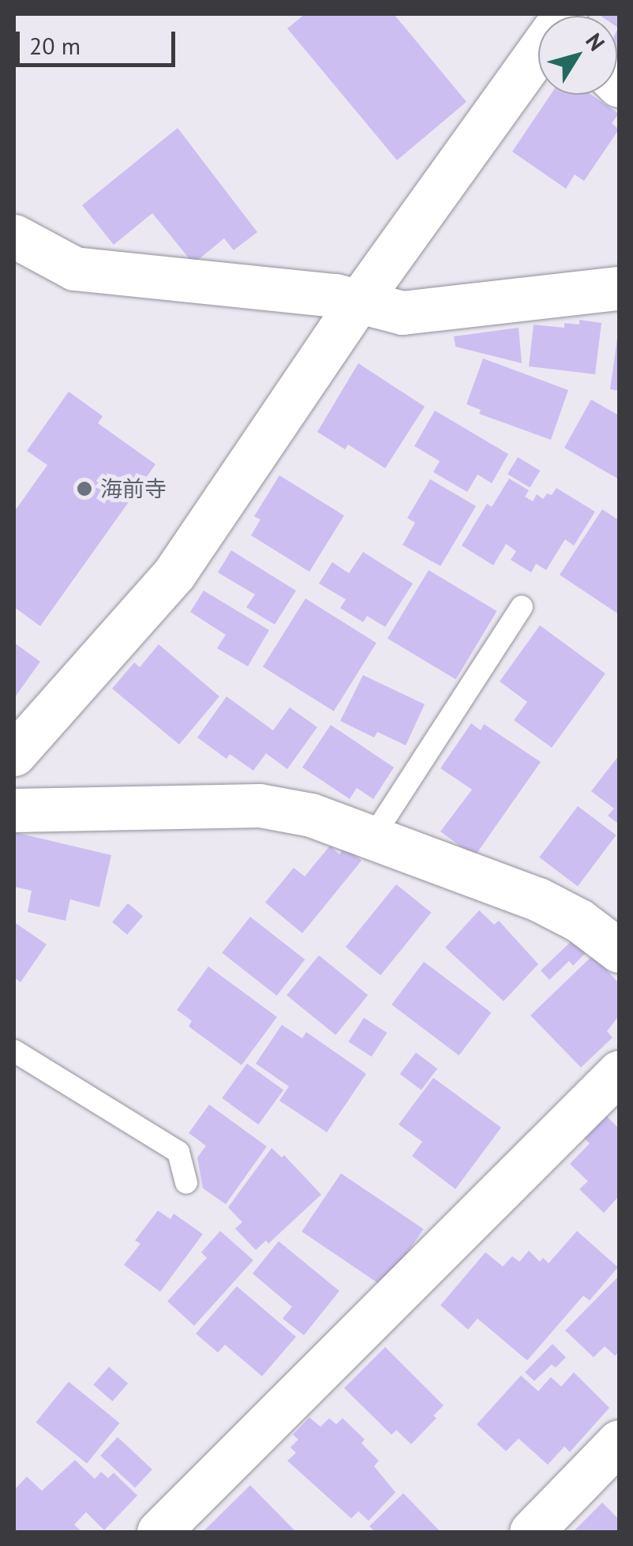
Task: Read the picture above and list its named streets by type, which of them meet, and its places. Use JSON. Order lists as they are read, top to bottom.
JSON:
{
  "places": ["海前寺"],
  "scale_bar": "20 m",
  "north": "top right"
}
